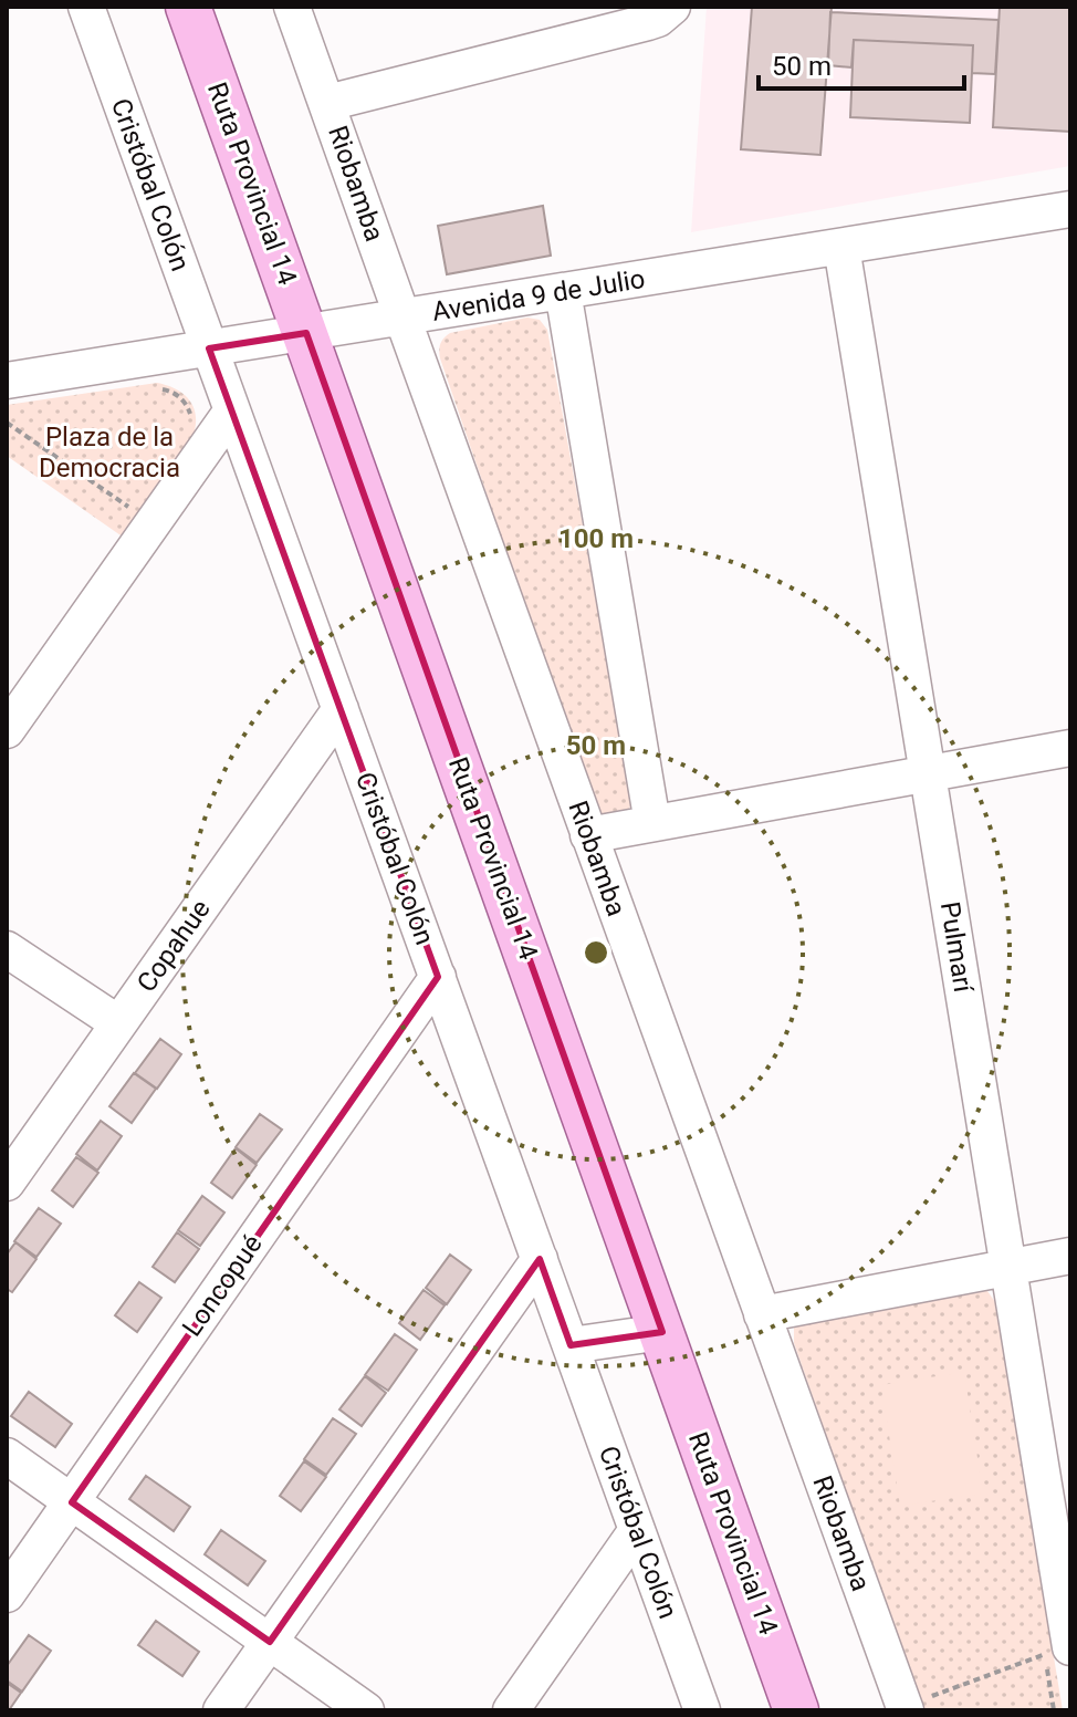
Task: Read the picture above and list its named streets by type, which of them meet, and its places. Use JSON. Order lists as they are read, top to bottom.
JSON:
{
  "streets": {
    "main road": ["Ruta Provincial 14"],
    "street": [
      "Riobamba",
      "Cristóbal Colón",
      "Avenida 9 de Julio",
      "Copahue",
      "Pulmarí",
      "Loncopué"
    ]
  },
  "crossings": [
    ["Ruta Provincial 14", "Avenida 9 de Julio"],
    ["Riobamba", "Avenida 9 de Julio"],
    ["Cristóbal Colón", "Avenida 9 de Julio"],
    ["Cristóbal Colón", "Copahue"],
    ["Cristóbal Colón", "Loncopué"],
    ["Avenida 9 de Julio", "Pulmarí"]
  ],
  "parks": ["Plaza de la Democracia"],
  "scale_bar": "50 m",
  "rings": ["100 m", "50 m"]
}
